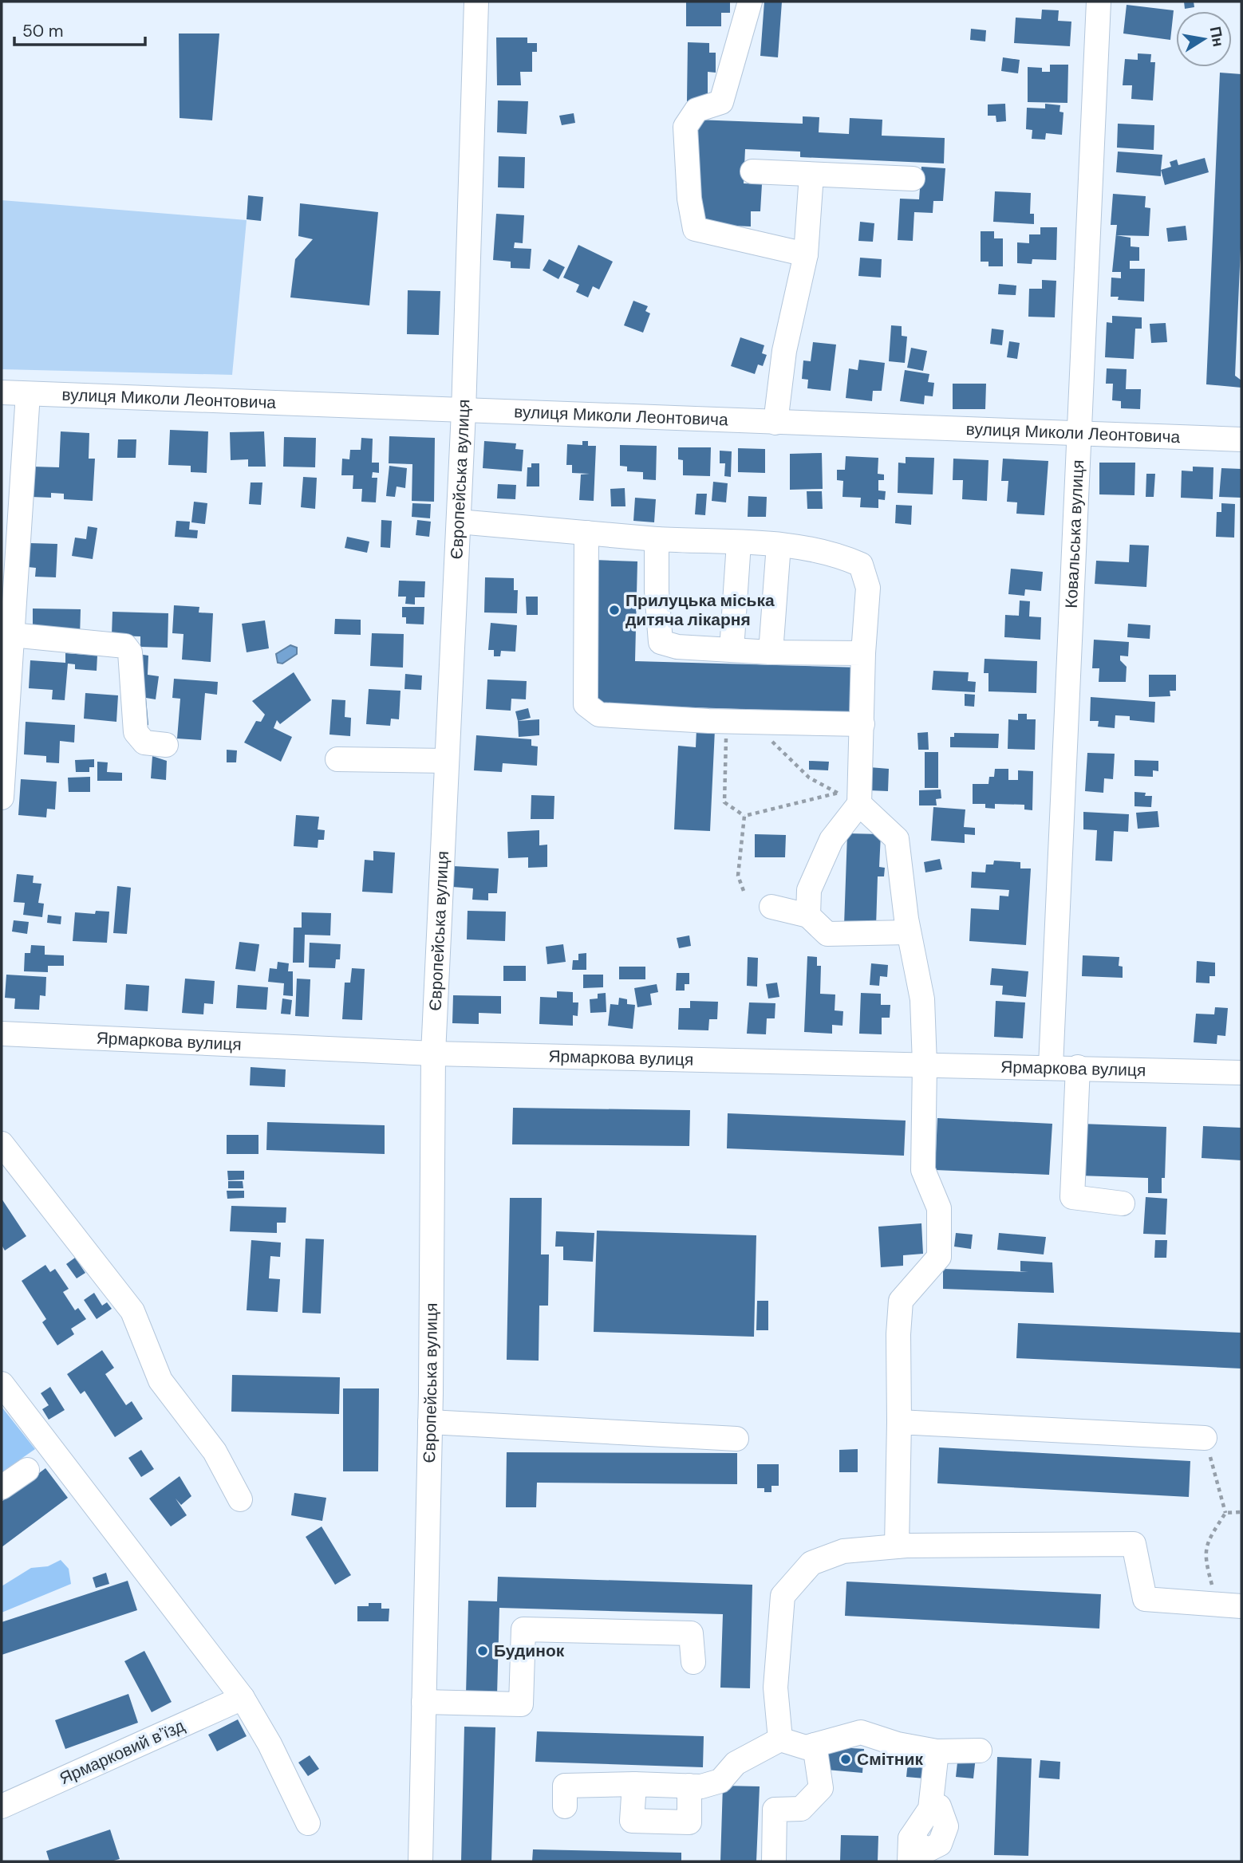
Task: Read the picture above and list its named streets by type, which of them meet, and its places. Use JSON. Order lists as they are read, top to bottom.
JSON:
{
  "streets": {
    "street": [
      "вулиця Миколи Леонтовича",
      "Європейська вулиця",
      "Ковальська вулиця",
      "Ярмаркова вулиця",
      "Ярмарковий вʼїзд"
    ]
  },
  "crossings": [
    ["вулиця Миколи Леонтовича", "Європейська вулиця"],
    ["вулиця Миколи Леонтовича", "Ковальська вулиця"],
    ["Європейська вулиця", "Ярмаркова вулиця"],
    ["Ковальська вулиця", "Ярмаркова вулиця"]
  ],
  "places": ["Прилуцька міська дитяча лікарня", "Будинок", "Смітник"],
  "scale_bar": "50 m",
  "north": "right"
}
